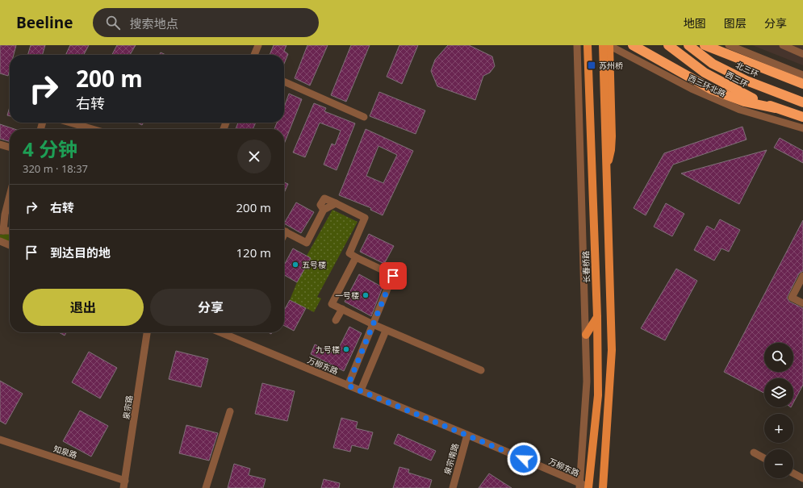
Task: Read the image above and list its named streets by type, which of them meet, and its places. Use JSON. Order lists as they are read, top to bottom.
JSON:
{
  "streets": {
    "highway": ["北三环", "西三环"],
    "main road": ["长春桥路"],
    "street": [
      "西三环北路",
      "万柳东路",
      "泉宗路",
      "知泉路",
      "泉宗南路"
    ]
  },
  "crossings": [
    ["长春桥路", "万柳东路"],
    ["万柳东路", "泉宗南路"],
    ["泉宗路", "知泉路"]
  ],
  "places": {
    "transit": ["苏州桥"],
    "other": ["五号楼", "一号楼", "九号楼"]
  },
  "page": {
    "header": "Beeline",
    "search": "搜索地点",
    "nav": ["地图", "图层", "分享"],
    "turn": ["200 m", "右转"],
    "heading": ["4 分钟", "320 m · 18:37"],
    "list": [
      {
        "name": "右转",
        "value": "200 m"
      },
      {
        "name": "到达目的地",
        "value": "120 m"
      }
    ],
    "buttons": ["退出", "分享"],
    "map_buttons": ["+", "−"]
  }
}
